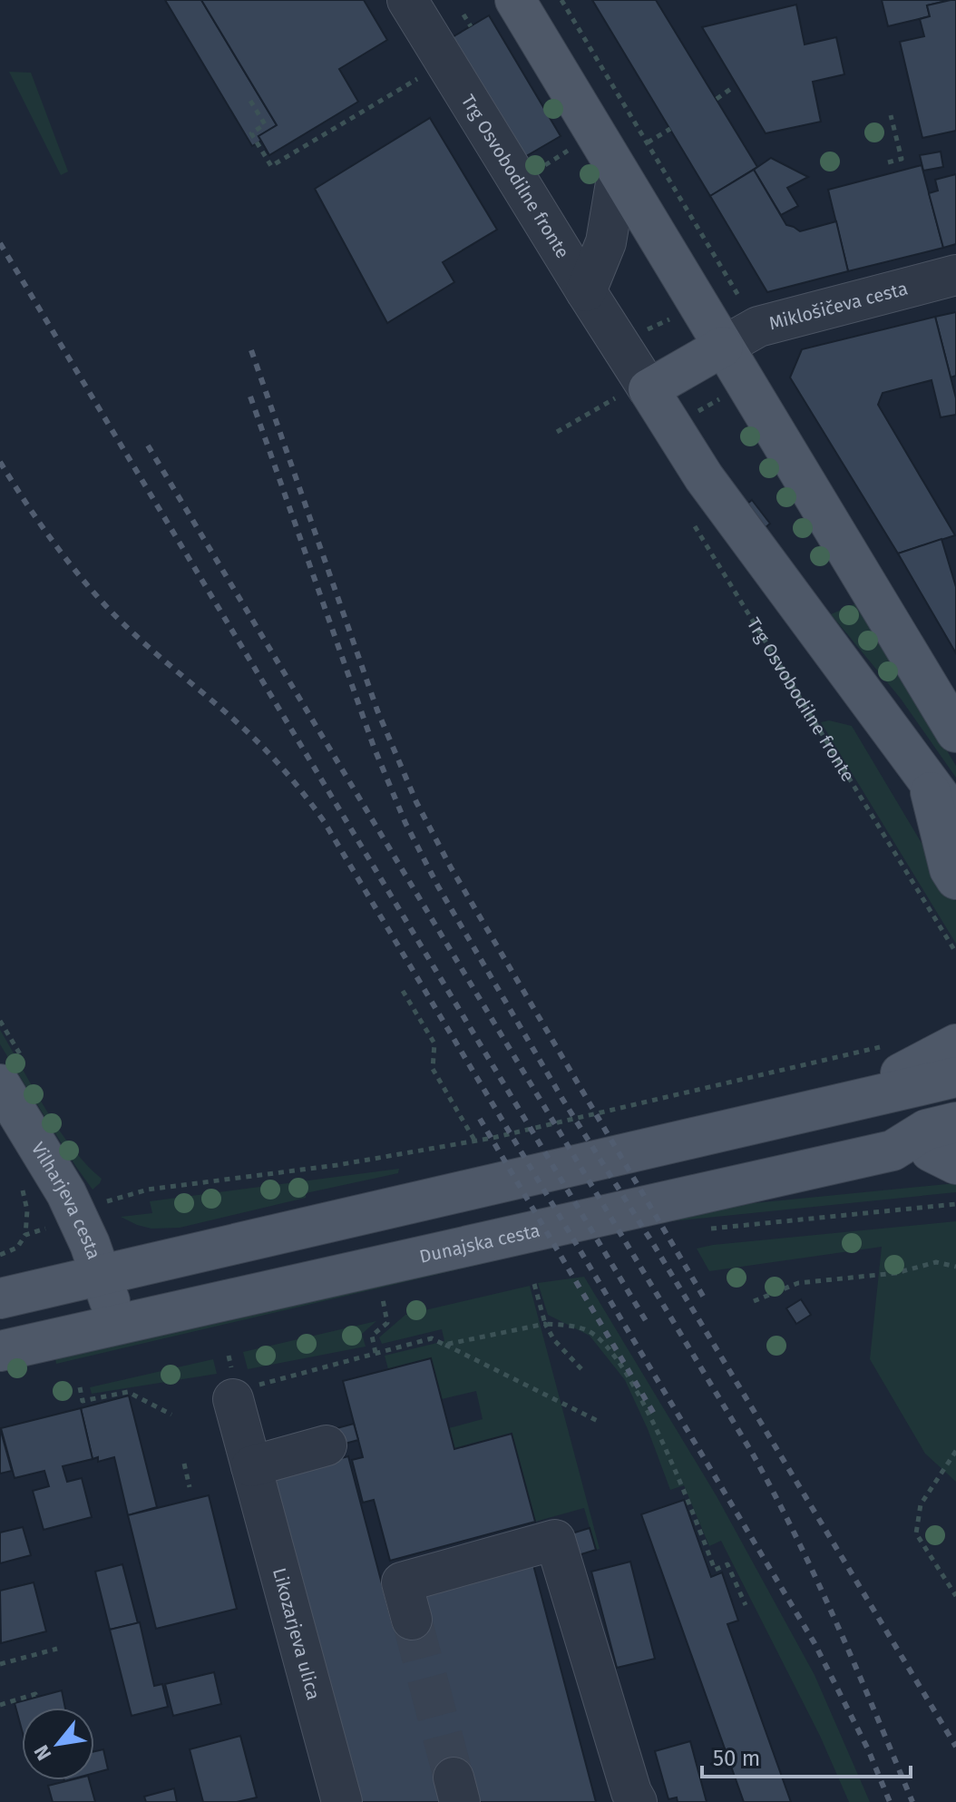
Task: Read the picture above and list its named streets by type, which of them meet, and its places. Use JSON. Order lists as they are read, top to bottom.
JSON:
{
  "streets": {
    "main road": ["Trg Osvobodilne fronte", "Vilharjeva cesta", "Dunajska cesta"],
    "street": ["Miklošičeva cesta", "Likozarjeva ulica"]
  },
  "crossings": [
    ["Vilharjeva cesta", "Dunajska cesta"]
  ],
  "scale_bar": "50 m",
  "north": "bottom left"
}
